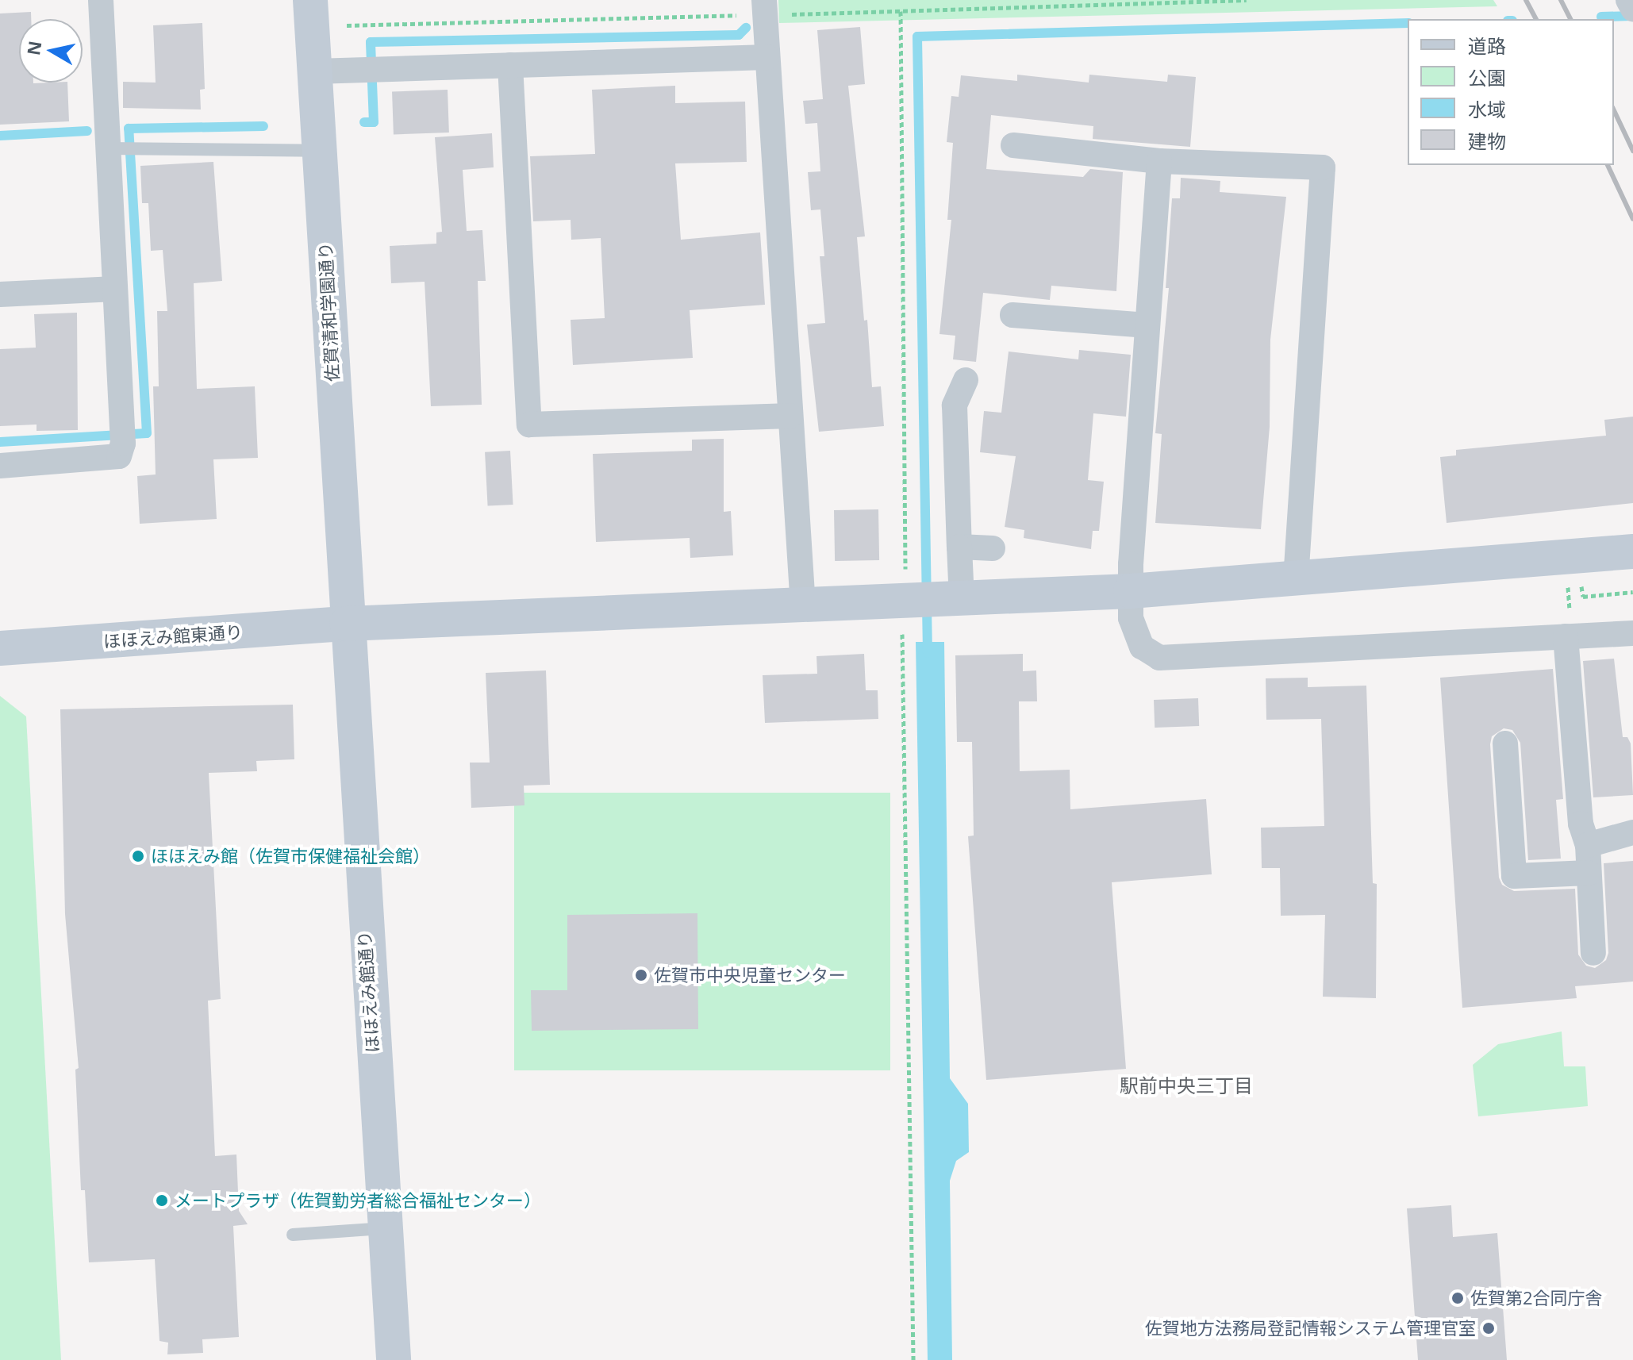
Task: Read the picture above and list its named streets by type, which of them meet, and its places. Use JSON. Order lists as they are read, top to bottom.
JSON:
{
  "streets": {
    "street": ["佐賀清和学園通り", "ほほえみ館東通り", "ほほえみ館通り"]
  },
  "crossings": [
    ["佐賀清和学園通り", "ほほえみ館東通り"],
    ["佐賀清和学園通り", "ほほえみ館通り"],
    ["ほほえみ館東通り", "ほほえみ館通り"]
  ],
  "districts": ["駅前中央三丁目"],
  "places": [
    "ほほえみ館（佐賀市保健福祉会館）",
    "佐賀市中央児童センター",
    "メートプラザ（佐賀勤労者総合福祉センター）",
    "佐賀第2合同庁舎",
    "佐賀地方法務局登記情報システム管理官室"
  ],
  "legend": [
    "道路",
    "公園",
    "水域",
    "建物"
  ],
  "north": "left"
}
